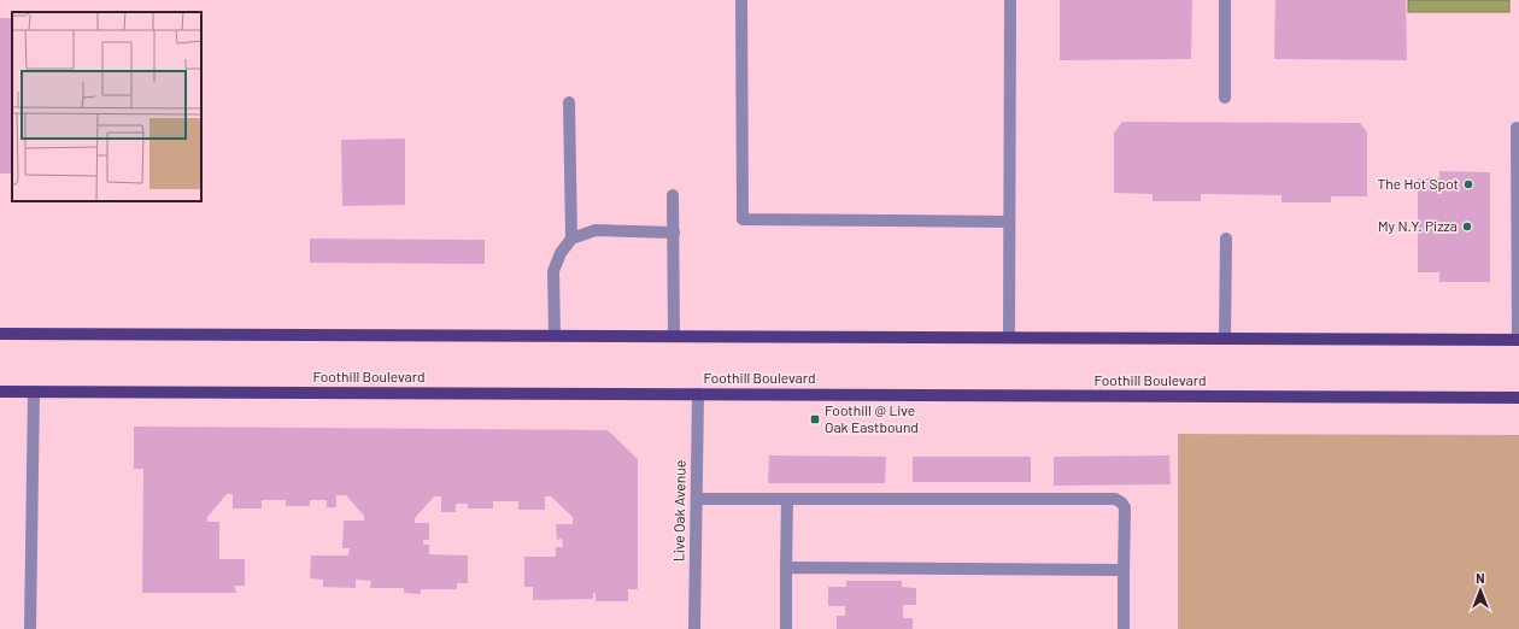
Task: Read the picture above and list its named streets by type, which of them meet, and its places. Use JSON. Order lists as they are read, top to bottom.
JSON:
{
  "streets": {
    "main road": ["Foothill Boulevard"],
    "street": ["Live Oak Avenue"]
  },
  "crossings": [
    ["Foothill Boulevard", "Live Oak Avenue"]
  ],
  "places": {
    "other": ["The Hot Spot", "My N.Y. Pizza"],
    "transit": ["Foothill @ Live Oak Eastbound"]
  },
  "north": "top"
}
